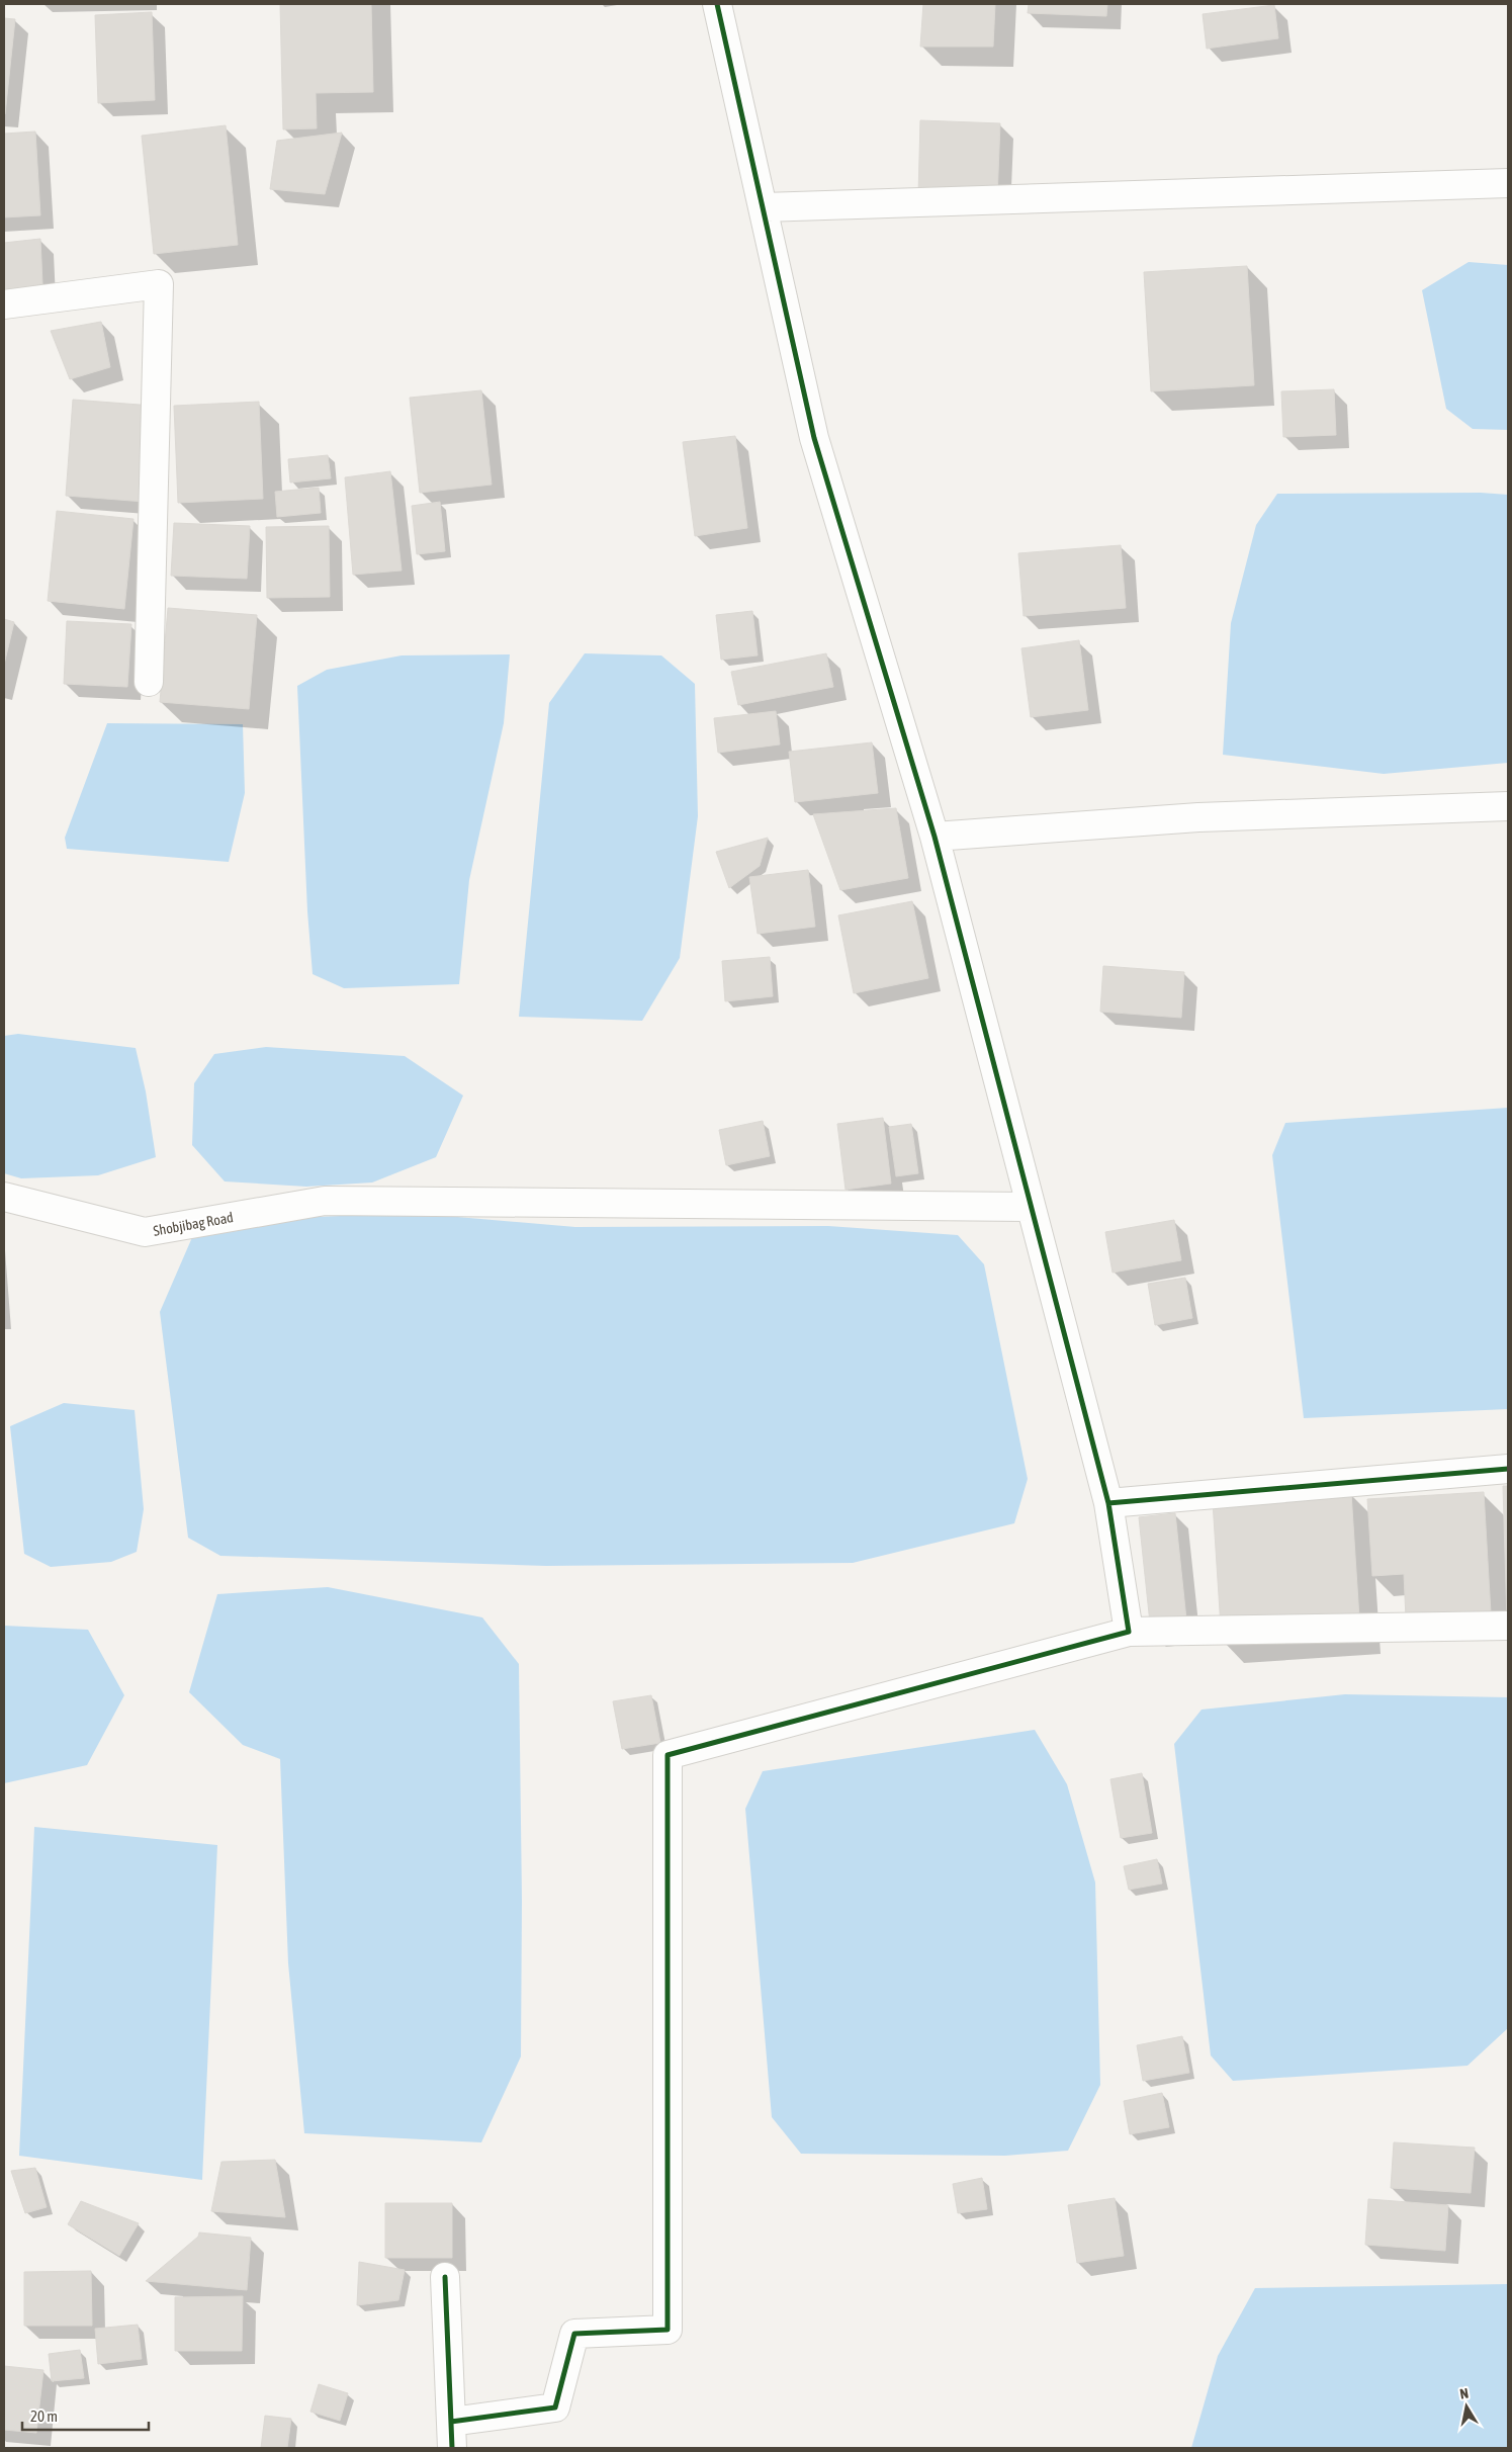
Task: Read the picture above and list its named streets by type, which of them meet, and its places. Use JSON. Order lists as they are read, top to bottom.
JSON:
{
  "streets": {
    "street": ["Shobjibag Road"]
  },
  "scale_bar": "20 m",
  "north": "top"
}
